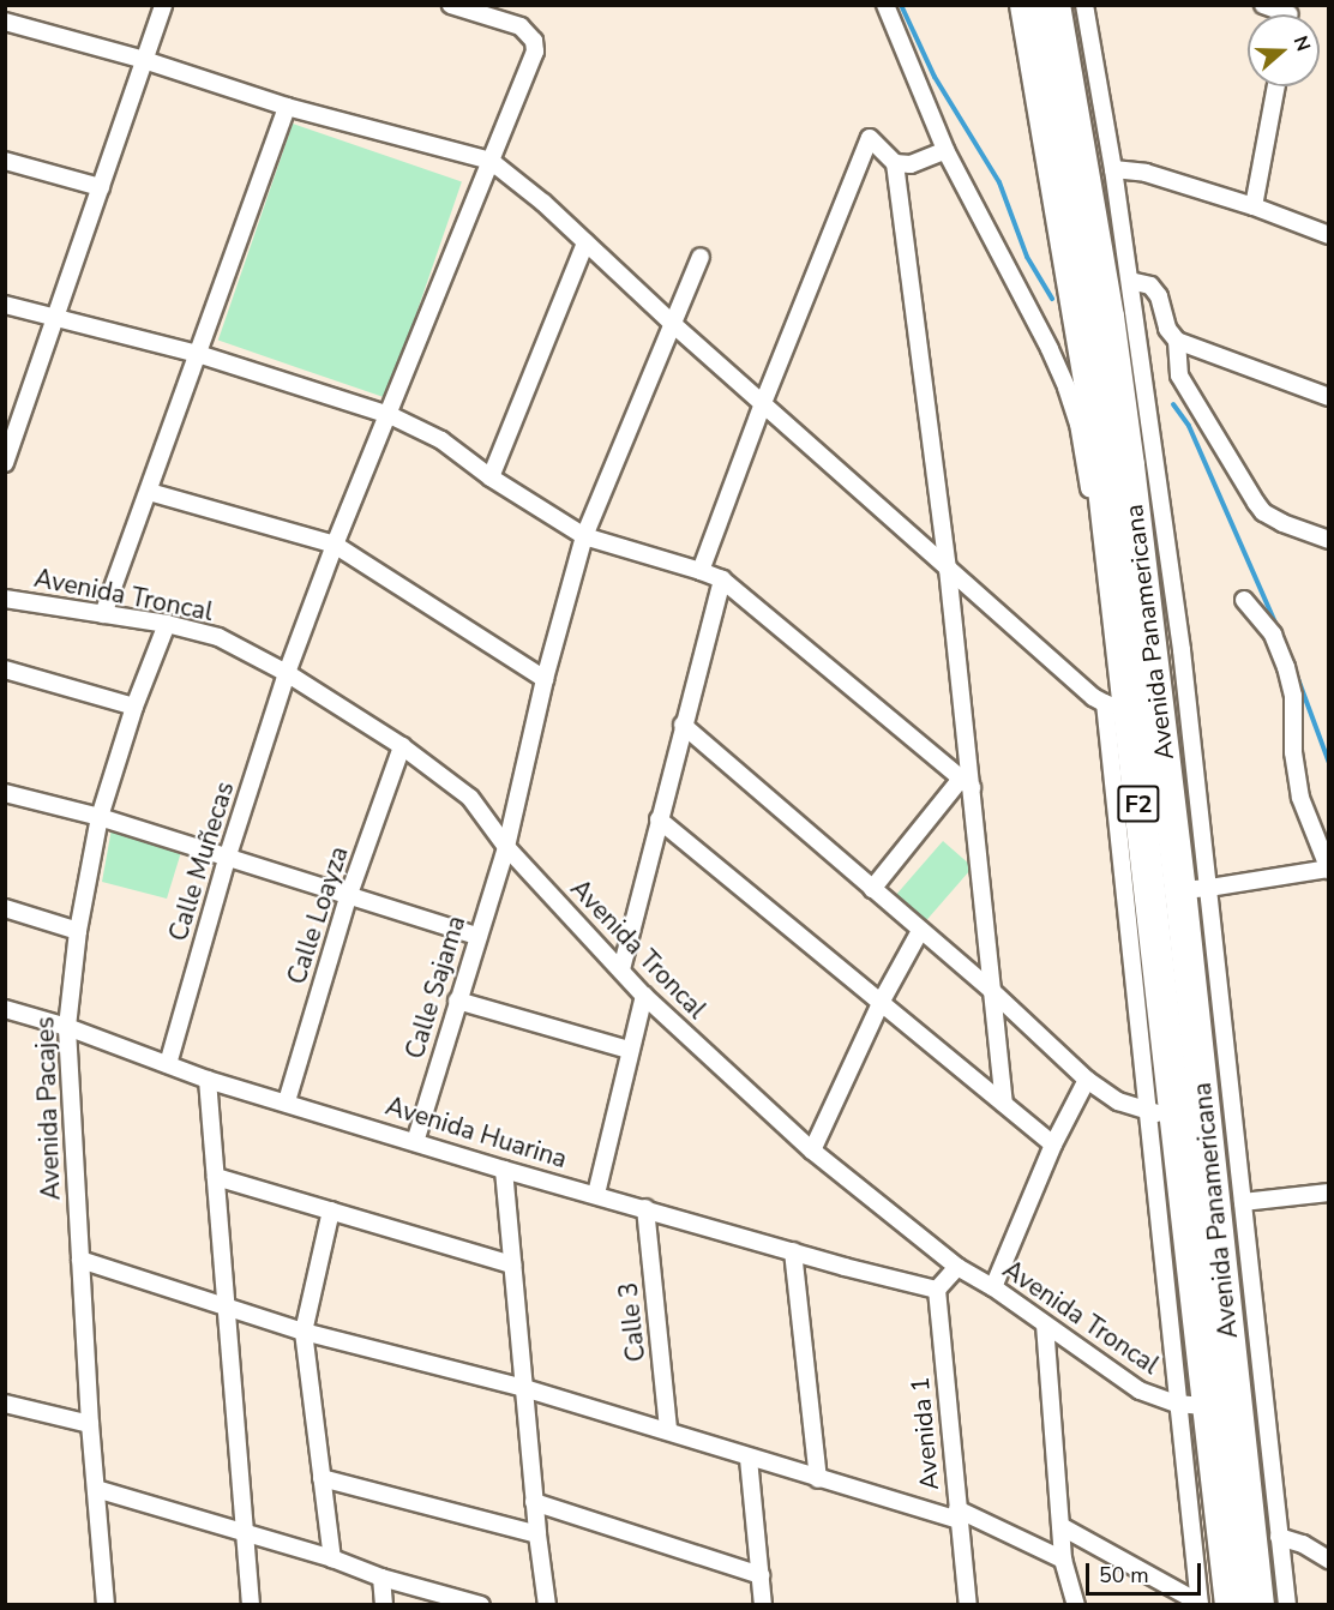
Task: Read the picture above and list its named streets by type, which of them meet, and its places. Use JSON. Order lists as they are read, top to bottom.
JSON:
{
  "streets": {
    "highway": ["Avenida Panamericana", "F2"],
    "street": [
      "Avenida Troncal",
      "Calle Muñecas",
      "Calle Loayza",
      "Calle Sajama",
      "Avenida Pacajes",
      "Avenida Huarina",
      "Calle 3",
      "Avenida 1"
    ]
  },
  "crossings": [
    ["Avenida Troncal", "Avenida Panamericana"],
    ["Avenida Troncal", "Calle Muñecas"],
    ["Avenida Troncal", "Calle Loayza"],
    ["Avenida Troncal", "Calle Sajama"],
    ["Avenida Troncal", "Avenida Pacajes"],
    ["Calle Muñecas", "Avenida Huarina"],
    ["Calle Loayza", "Avenida Huarina"],
    ["Calle Sajama", "Avenida Huarina"],
    ["Avenida Pacajes", "Avenida Huarina"],
    ["Avenida Huarina", "Calle 3"],
    ["Avenida Huarina", "Avenida 1"]
  ],
  "scale_bar": "50 m",
  "north": "right"
}
